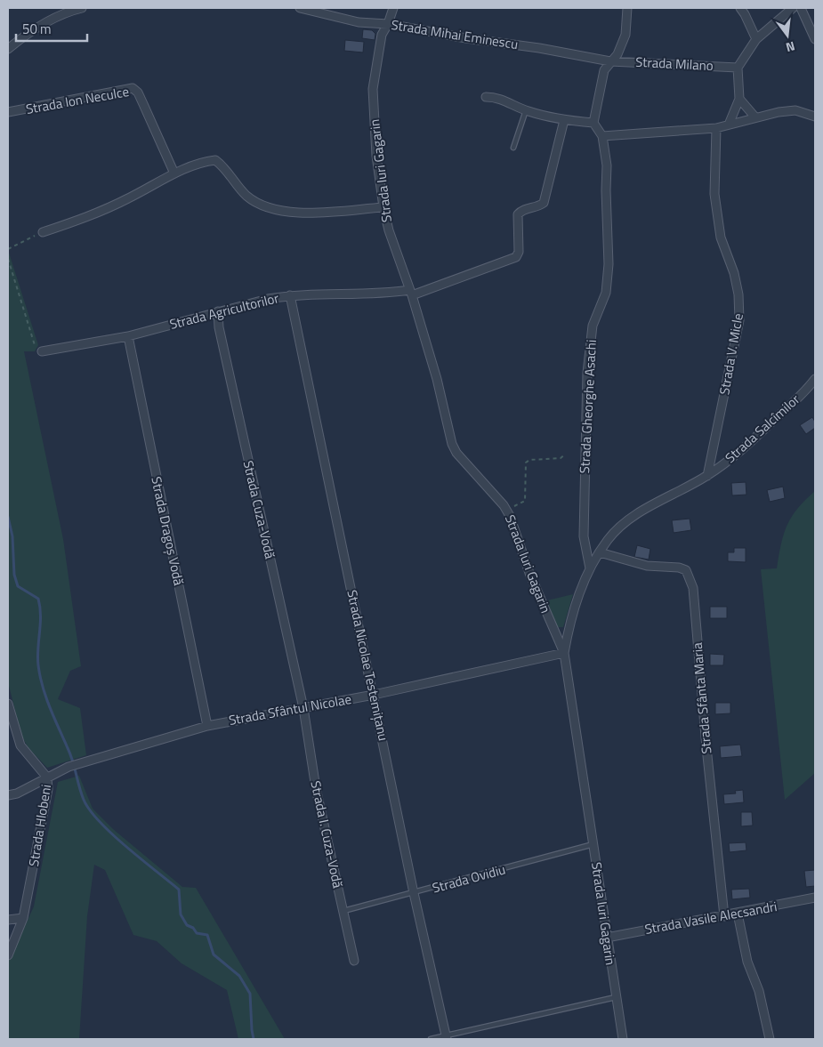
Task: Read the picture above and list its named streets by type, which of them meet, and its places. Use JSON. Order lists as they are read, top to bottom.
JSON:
{
  "streets": {
    "street": [
      "Strada Mihai Eminescu",
      "Strada Milano",
      "Strada Ion Neculce",
      "Strada Iuri Gagarin",
      "Strada Agricultorilor",
      "Strada V. Micle",
      "Strada Gheorghe Asachi",
      "Strada Salcîmilor",
      "Strada Cuza-Vodă",
      "Strada Dragoș Vodă",
      "Strada Nicolae Testemițanu",
      "Strada Sfânta Maria",
      "Strada Sfântul Nicolae",
      "Strada Hlobeni",
      "Strada I. Cuza-Vodă",
      "Strada Vasile Alecsandri"
    ],
    "lane": ["Strada Ovidiu"]
  },
  "crossings": [
    ["Strada Mihai Eminescu", "Strada Milano"],
    ["Strada Mihai Eminescu", "Strada Iuri Gagarin"],
    ["Strada Iuri Gagarin", "Strada Agricultorilor"],
    ["Strada Iuri Gagarin", "Strada Sfântul Nicolae"],
    ["Strada Iuri Gagarin", "Strada Ovidiu"],
    ["Strada Iuri Gagarin", "Strada Vasile Alecsandri"],
    ["Strada Agricultorilor", "Strada Cuza-Vodă"],
    ["Strada Agricultorilor", "Strada Dragoș Vodă"],
    ["Strada Agricultorilor", "Strada Nicolae Testemițanu"],
    ["Strada V. Micle", "Strada Salcîmilor"],
    ["Strada Salcîmilor", "Strada Sfânta Maria"],
    ["Strada Cuza-Vodă", "Strada Sfântul Nicolae"],
    ["Strada Cuza-Vodă", "Strada I. Cuza-Vodă"],
    ["Strada Dragoș Vodă", "Strada Sfântul Nicolae"],
    ["Strada Nicolae Testemițanu", "Strada Sfântul Nicolae"],
    ["Strada Nicolae Testemițanu", "Strada Ovidiu"],
    ["Strada Sfânta Maria", "Strada Vasile Alecsandri"],
    ["Strada Sfântul Nicolae", "Strada Hlobeni"],
    ["Strada Sfântul Nicolae", "Strada I. Cuza-Vodă"],
    ["Strada I. Cuza-Vodă", "Strada Ovidiu"]
  ],
  "scale_bar": "50 m",
  "north": "bottom"
}
